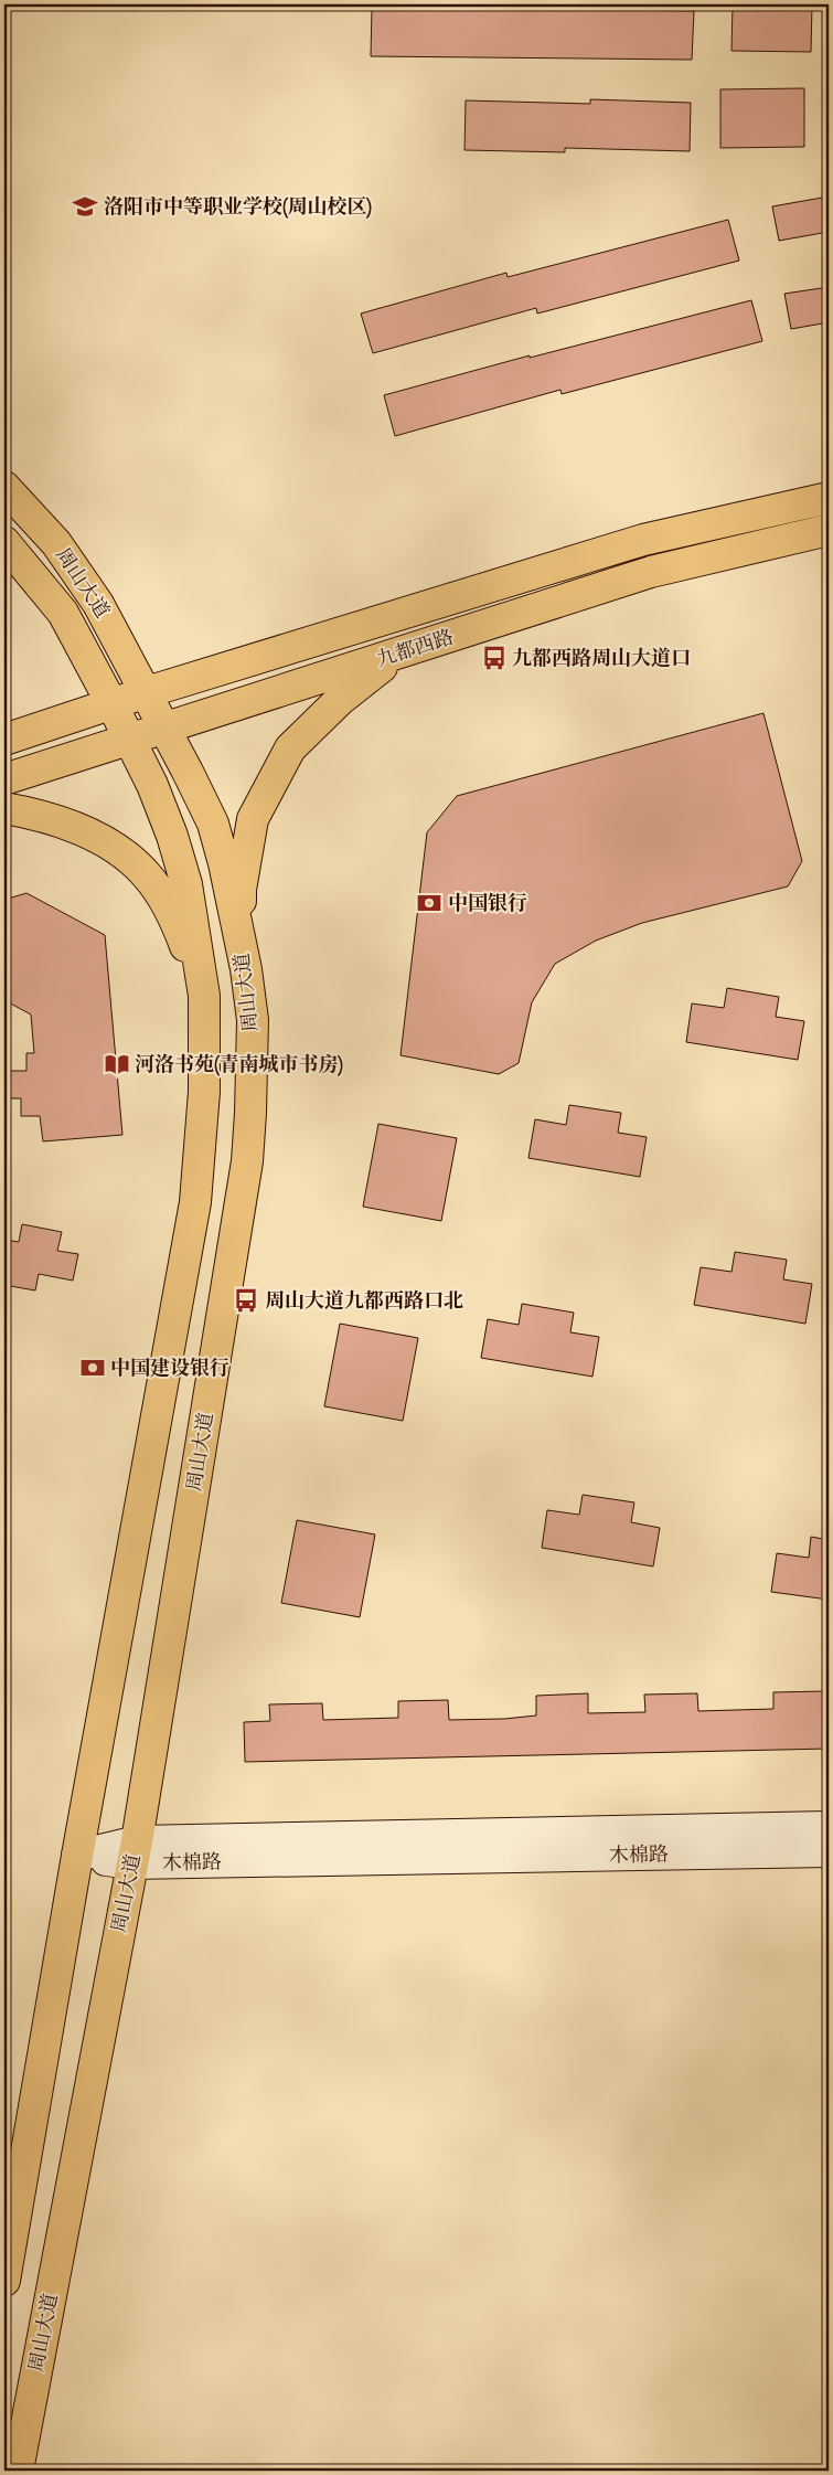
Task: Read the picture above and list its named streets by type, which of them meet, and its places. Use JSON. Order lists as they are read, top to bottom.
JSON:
{
  "streets": {
    "main road": ["周山大道", "九都西路", "木棉路"]
  },
  "crossings": [
    ["周山大道", "九都西路"],
    ["周山大道", "木棉路"]
  ],
  "places": {
    "school or university": ["洛阳市中等职业学校(周山校区)"],
    "bus stop": ["九都西路周山大道口", "周山大道九都西路口北"],
    "bank": ["中国银行", "中国建设银行"],
    "library": ["河洛书苑(青南城市书房)"]
  }
}
